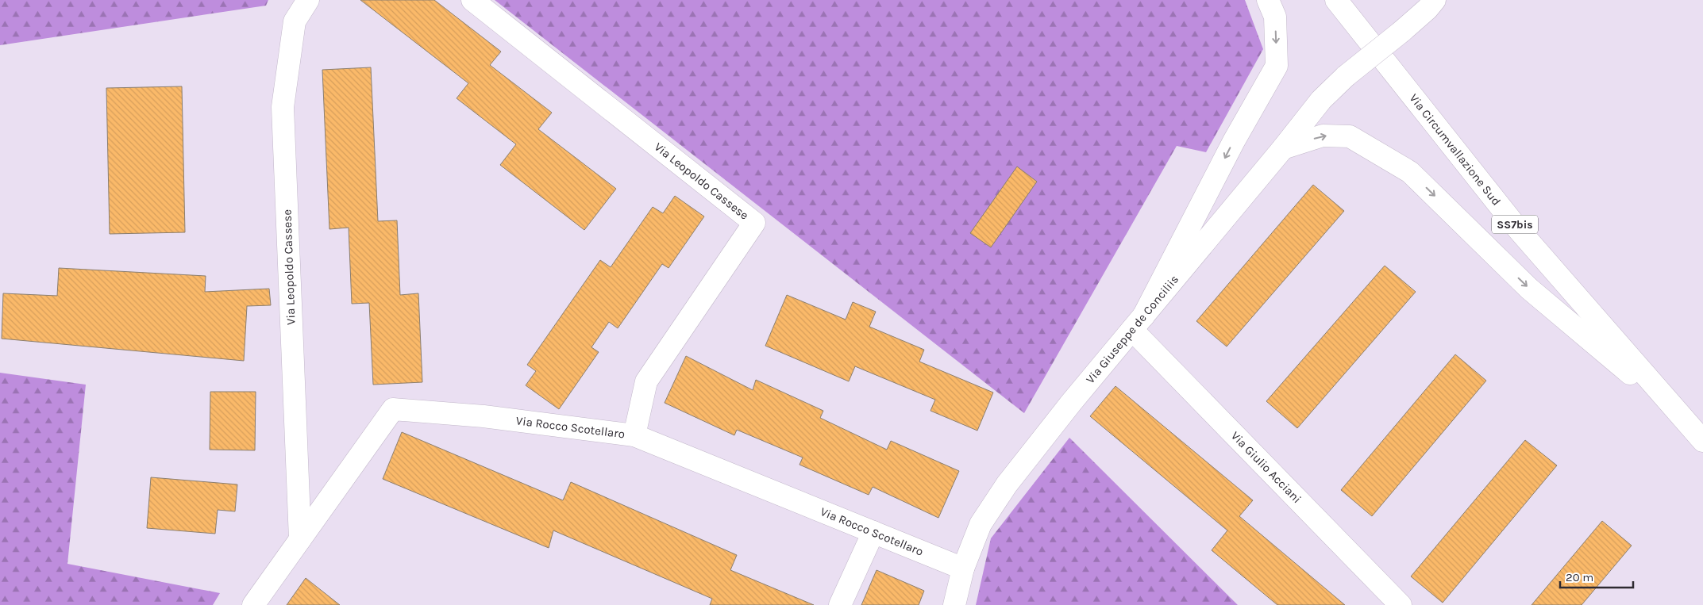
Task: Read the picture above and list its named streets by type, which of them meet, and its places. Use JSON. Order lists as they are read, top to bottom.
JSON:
{
  "streets": {
    "street": [
      "Via Circumvallazione Sud",
      "Via Leopoldo Cassese",
      "SS7bis",
      "Via Giuseppe de Conciliis",
      "Via Rocco Scotellaro",
      "Via Giulio Acciani"
    ]
  },
  "crossings": [
    ["Via Leopoldo Cassese", "Via Rocco Scotellaro"],
    ["Via Giuseppe de Conciliis", "Via Rocco Scotellaro"],
    ["Via Giuseppe de Conciliis", "Via Giulio Acciani"]
  ],
  "scale_bar": "20 m"
}
